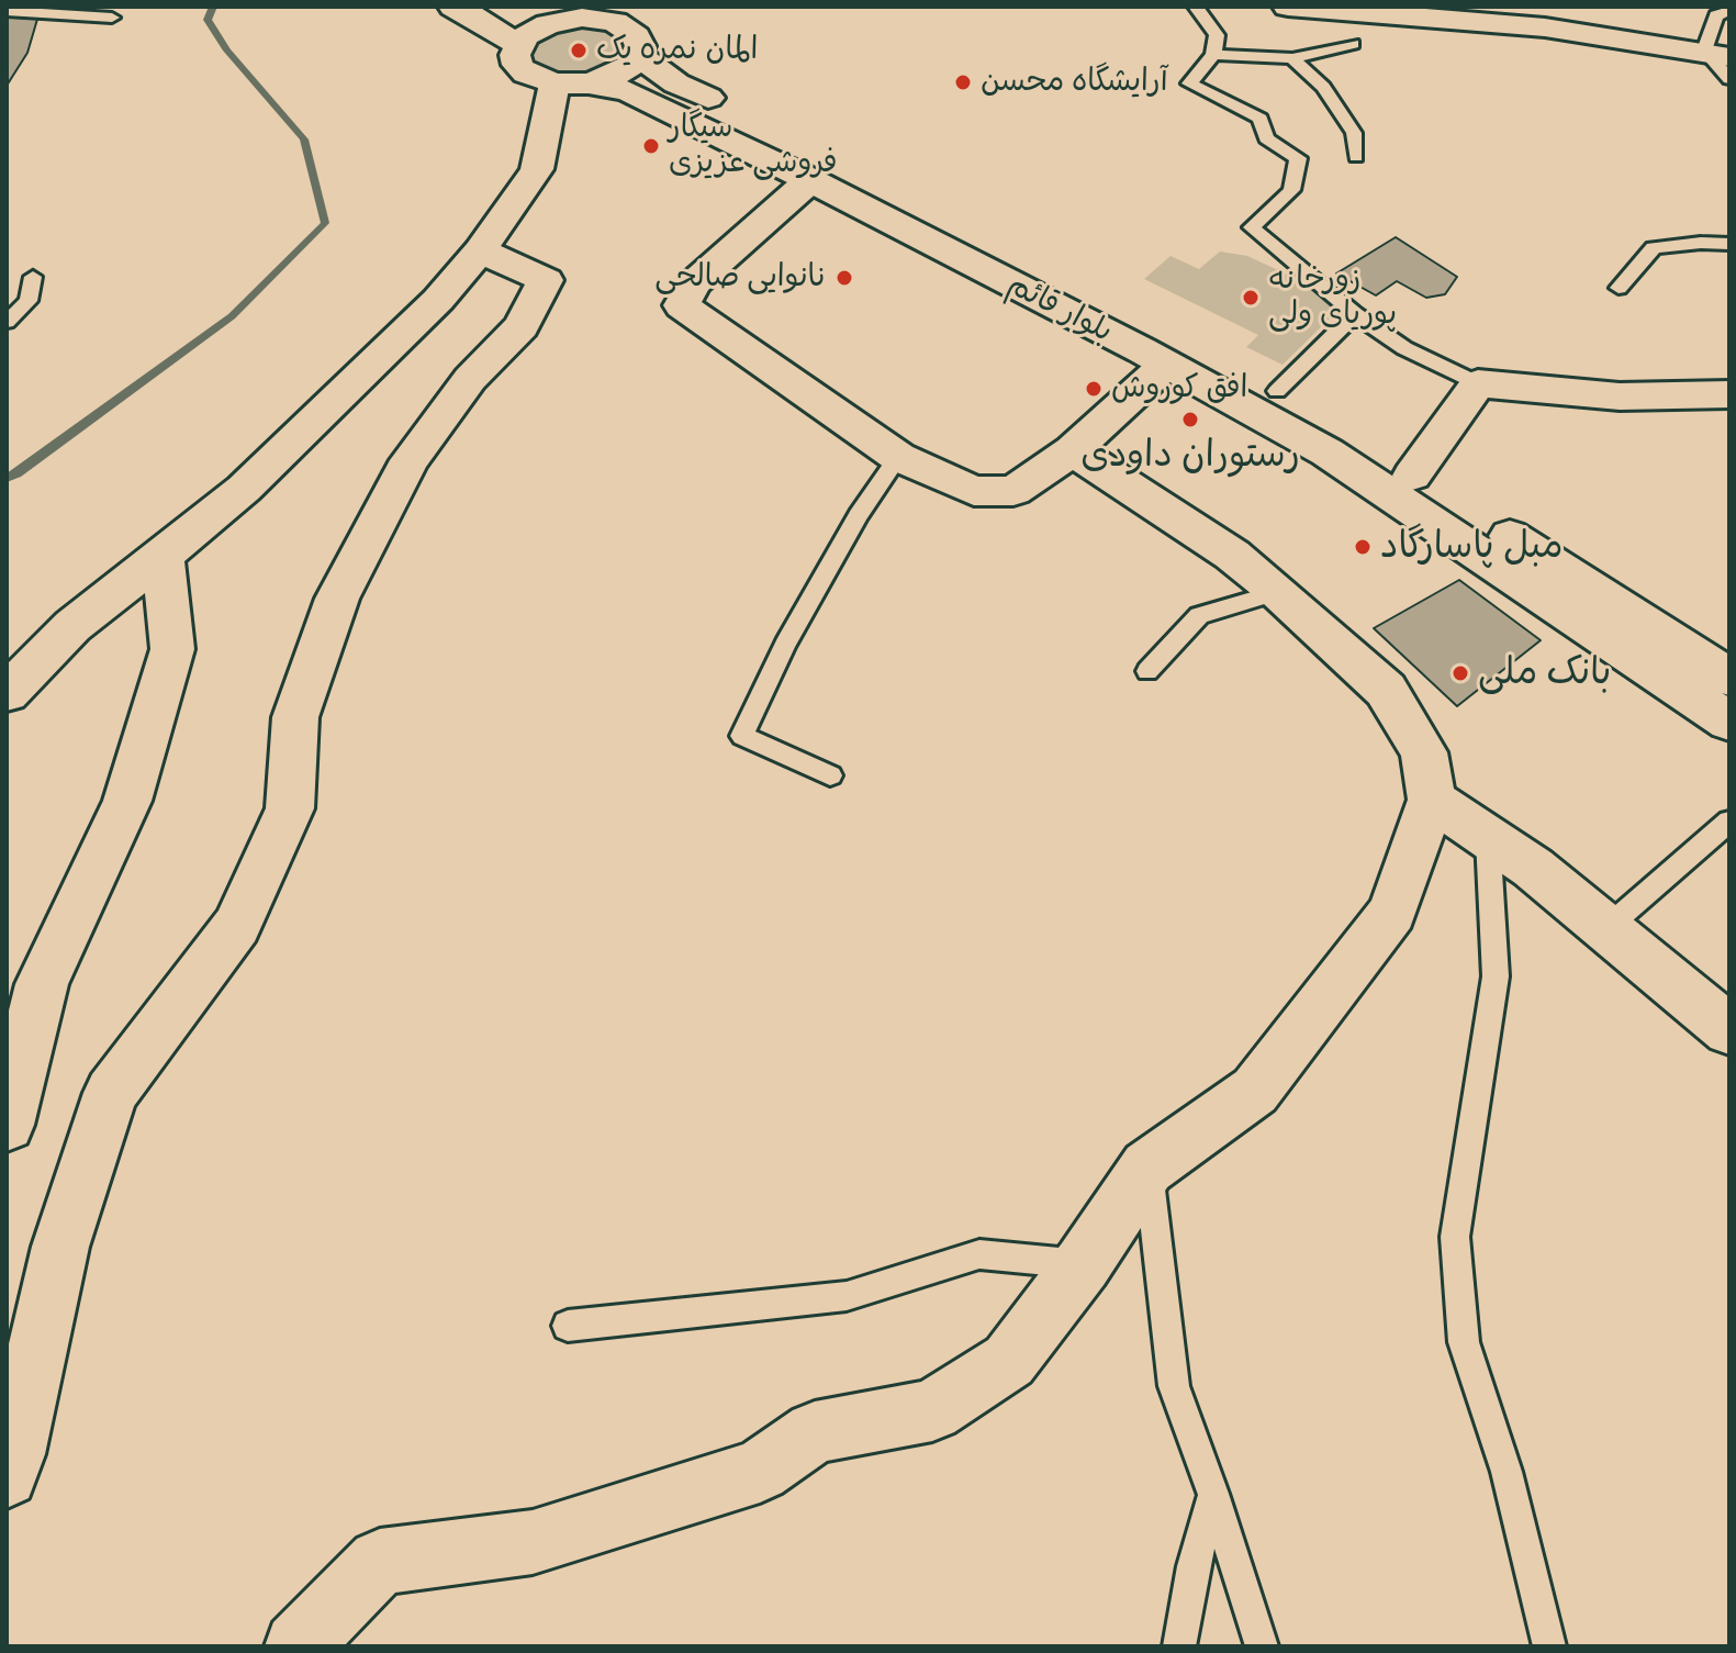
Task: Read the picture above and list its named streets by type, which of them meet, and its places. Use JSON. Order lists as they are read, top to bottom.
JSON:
{
  "streets": {
    "street": ["بلوار قائم"]
  },
  "places": [
    "المان نمره یک",
    "آرایشگاه محسن",
    "سیگار فروشی عزیزی",
    "نانوایی صالحی",
    "زورخانه پوریای ولی",
    "افق کوروش",
    "رستوران داودی",
    "مبل پاسارگاد",
    "بانک ملی"
  ]
}
